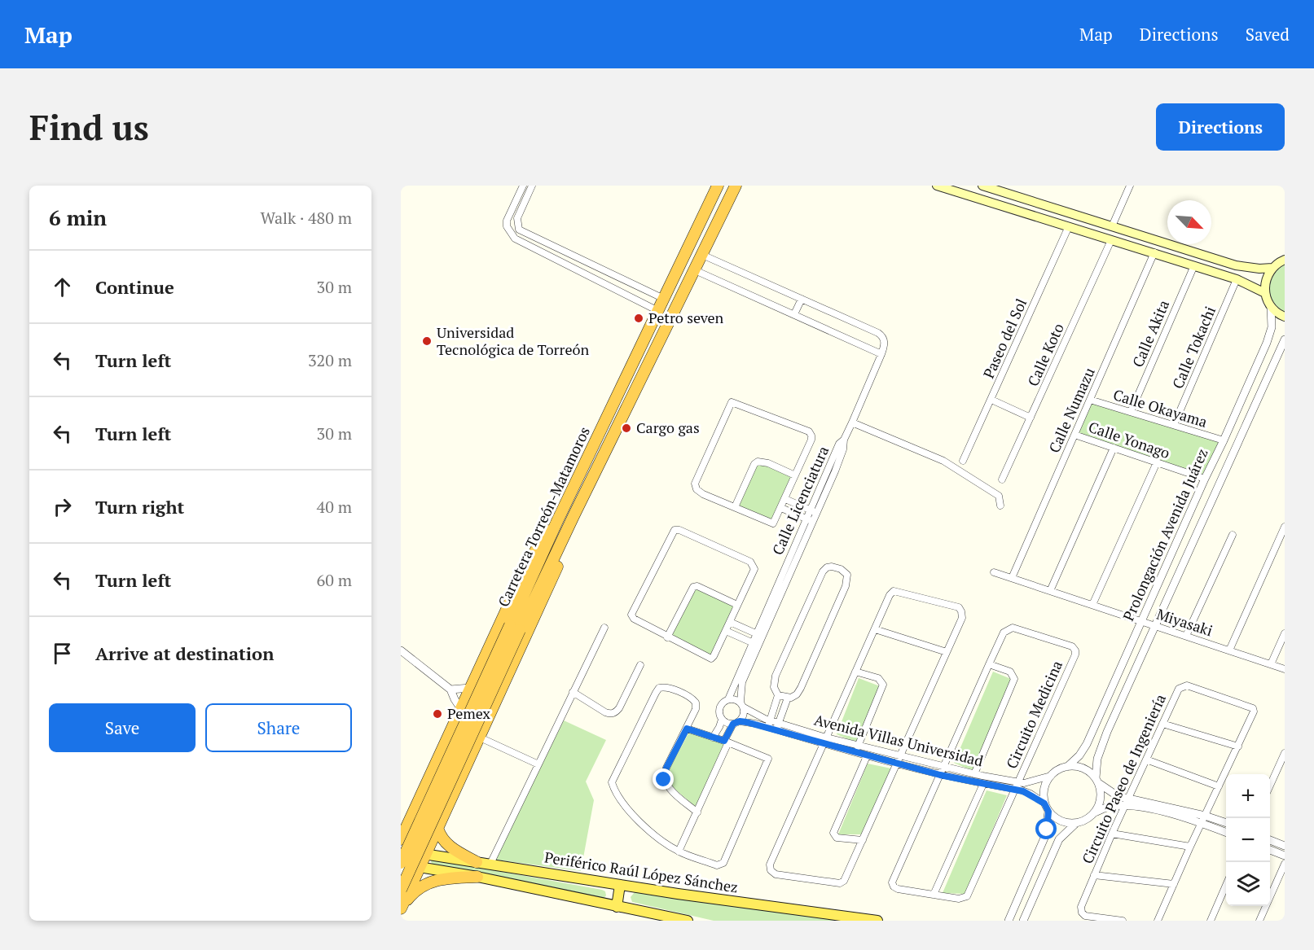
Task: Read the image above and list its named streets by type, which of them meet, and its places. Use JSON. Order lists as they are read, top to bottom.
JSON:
{
  "streets": {
    "highway": ["Carretera Torreón-Matamoros"],
    "main road": ["Periférico Raúl López Sánchez"],
    "street": [
      "Calle Akita",
      "Paseo del Sol",
      "Calle Tokachi",
      "Calle Koto",
      "Calle Okayama",
      "Calle Numazu",
      "Calle Yonago",
      "Calle Licenciatura",
      "Prolongación Avenida Juárez",
      "Miyasaki",
      "Circuito Medicina",
      "Avenida Villas Universidad",
      "Circuito Paseo de Ingeniería"
    ]
  },
  "crossings": [
    ["Calle Akita", "Calle Okayama"],
    ["Calle Tokachi", "Calle Okayama"],
    ["Calle Okayama", "Calle Numazu"],
    ["Calle Okayama", "Prolongación Avenida Juárez"],
    ["Calle Numazu", "Calle Yonago"],
    ["Calle Numazu", "Miyasaki"],
    ["Calle Yonago", "Prolongación Avenida Juárez"],
    ["Calle Licenciatura", "Avenida Villas Universidad"],
    ["Prolongación Avenida Juárez", "Miyasaki"],
    ["Prolongación Avenida Juárez", "Avenida Villas Universidad"],
    ["Circuito Medicina", "Avenida Villas Universidad"]
  ],
  "places": [
    "Petro seven",
    "Universidad Tecnológica de Torreón",
    "Cargo gas",
    "Pemex"
  ],
  "north": "bottom right",
  "page": {
    "header": "Map",
    "nav": ["Map", "Directions", "Saved"],
    "buttons": [
      "Directions",
      ["Save", "Share"]
    ],
    "title": "Find us",
    "heading": ["6 min", "Walk · 480 m"],
    "list": [
      ["Continue", "30 m"],
      ["Turn left", "320 m"],
      ["Turn left", "30 m"],
      ["Turn right", "40 m"],
      ["Turn left", "60 m"],
      "Arrive at destination"
    ],
    "map_buttons": ["+", "−"]
  }
}
